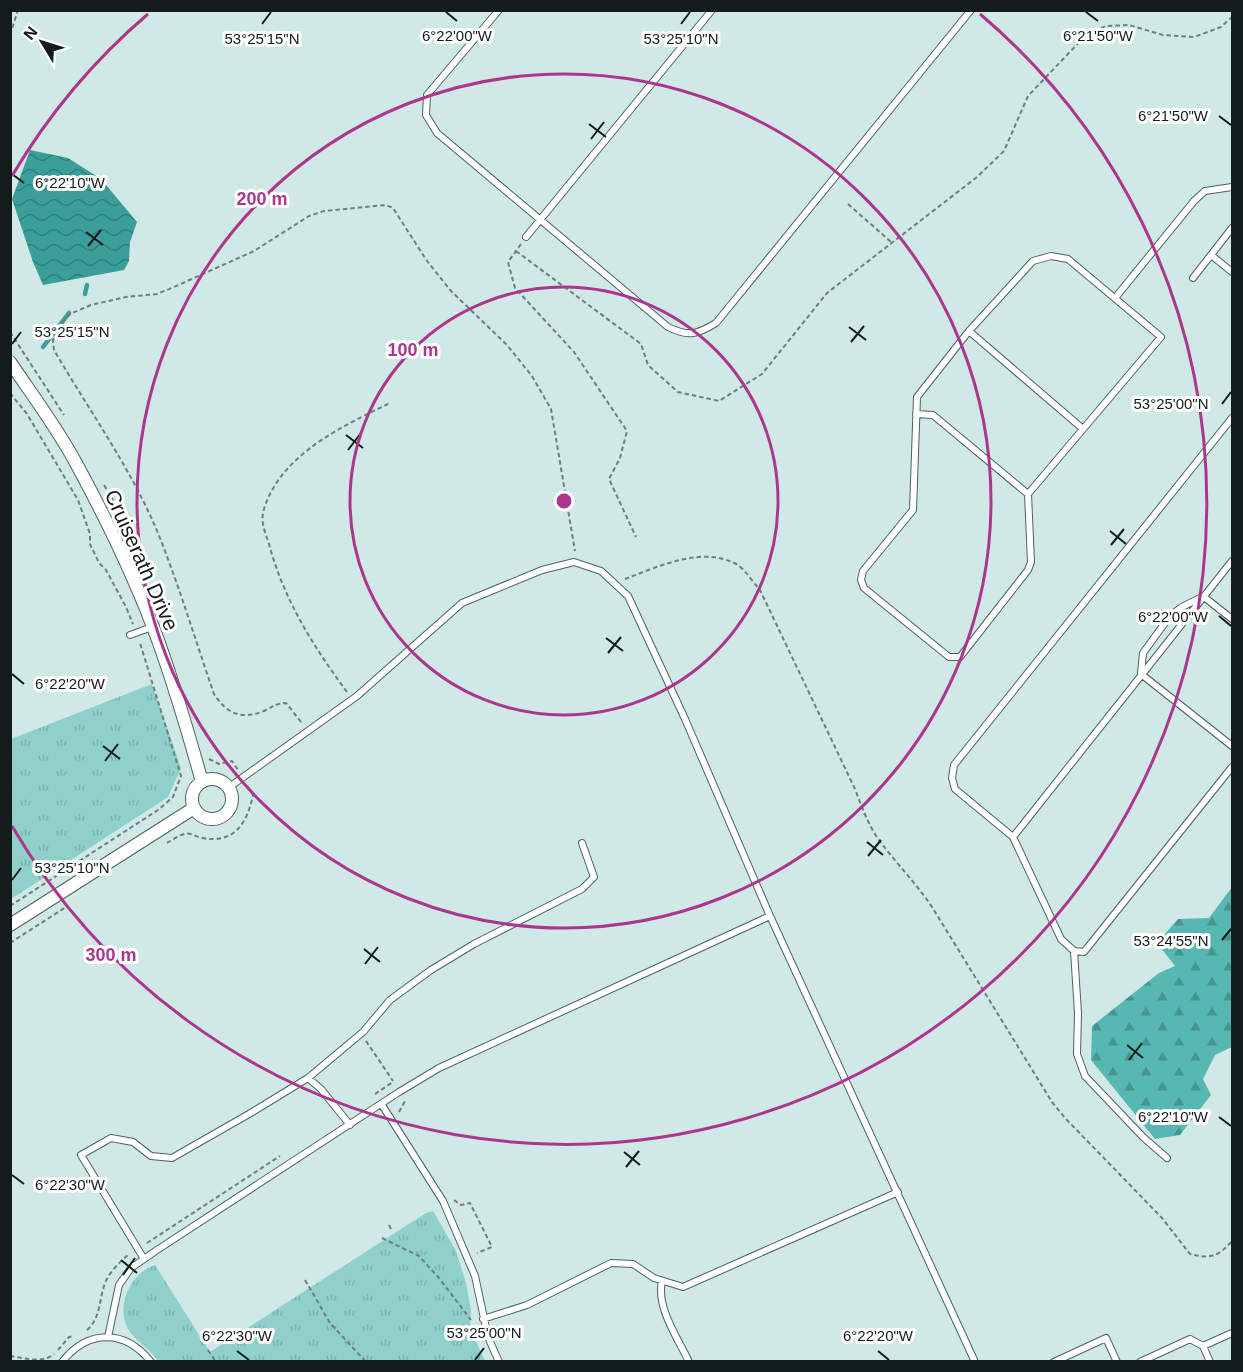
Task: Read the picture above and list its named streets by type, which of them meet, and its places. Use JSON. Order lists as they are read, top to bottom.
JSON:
{
  "streets": {
    "street": ["Cruiserath Drive"]
  },
  "north": "top left",
  "coordinates": [
    "6°22'00\"W",
    "6°21'50\"W",
    "53°25'15\"N",
    "53°25'10\"N",
    "6°22'10\"W",
    "53°25'00\"N",
    "6°22'20\"W",
    "53°24'55\"N",
    "6°22'30\"W"
  ],
  "rings": ["200 m", "100 m", "300 m"]
}
